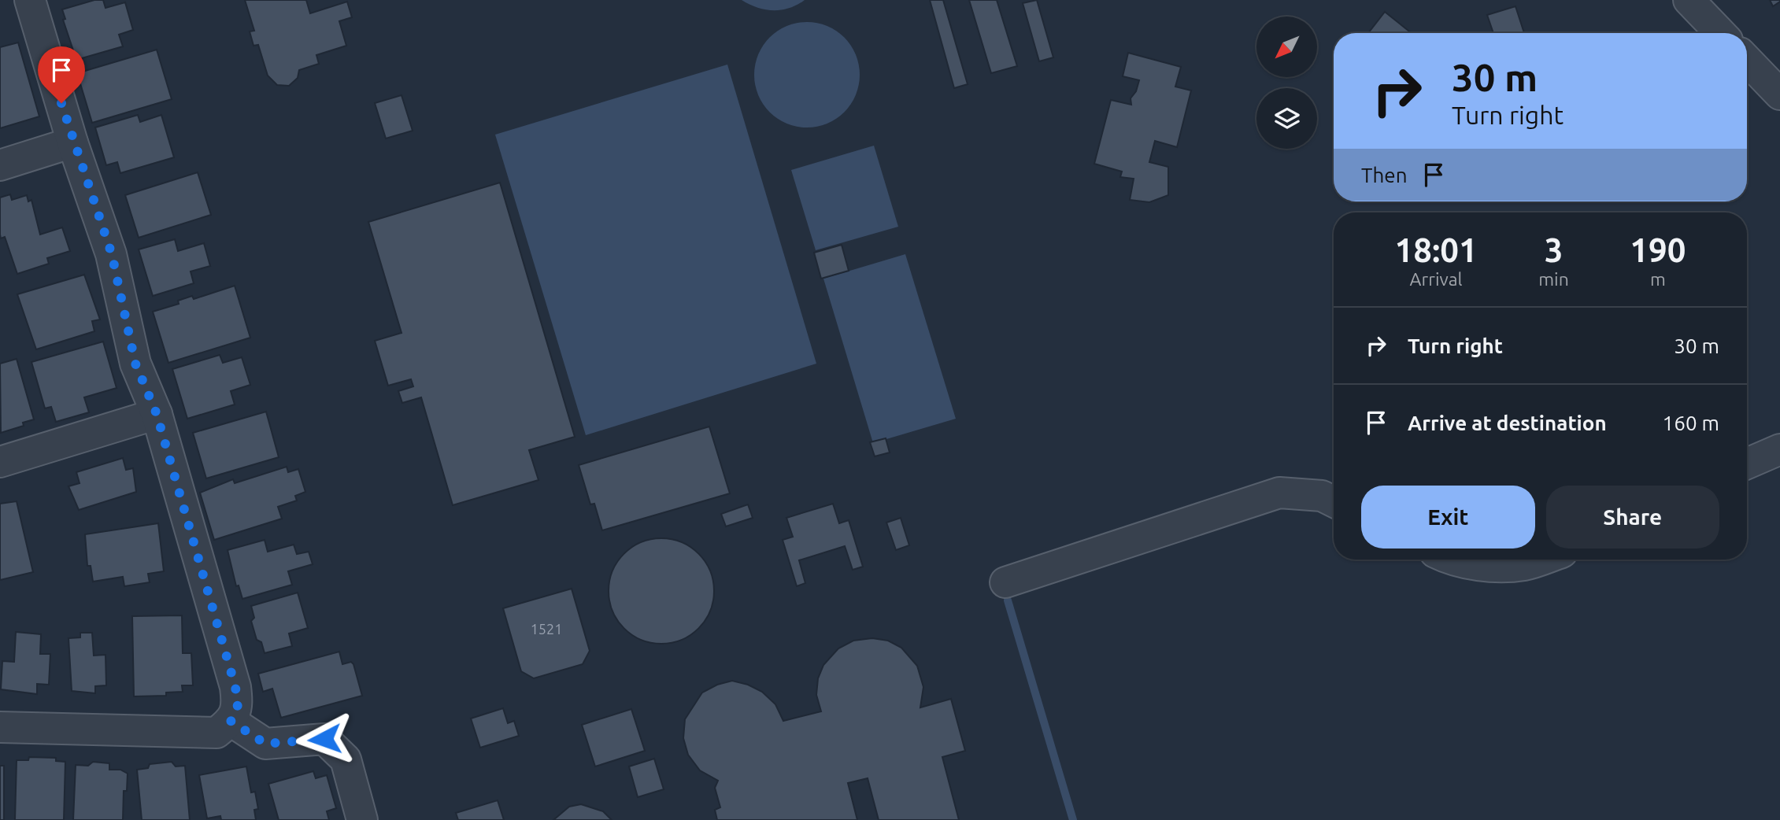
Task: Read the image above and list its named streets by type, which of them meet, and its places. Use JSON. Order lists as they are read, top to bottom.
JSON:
{
  "house_numbers": ["1521"],
  "north": "bottom left",
  "page": {
    "turn": ["30 m", "Turn right"],
    "then": "Then",
    "eta": [
      "18:01",
      "Arrival",
      "3",
      "min",
      "190",
      "m"
    ],
    "list": [
      {
        "name": "Turn right",
        "value": "30 m"
      },
      {
        "name": "Arrive at destination",
        "value": "160 m"
      }
    ],
    "buttons": ["Exit", "Share"]
  }
}
